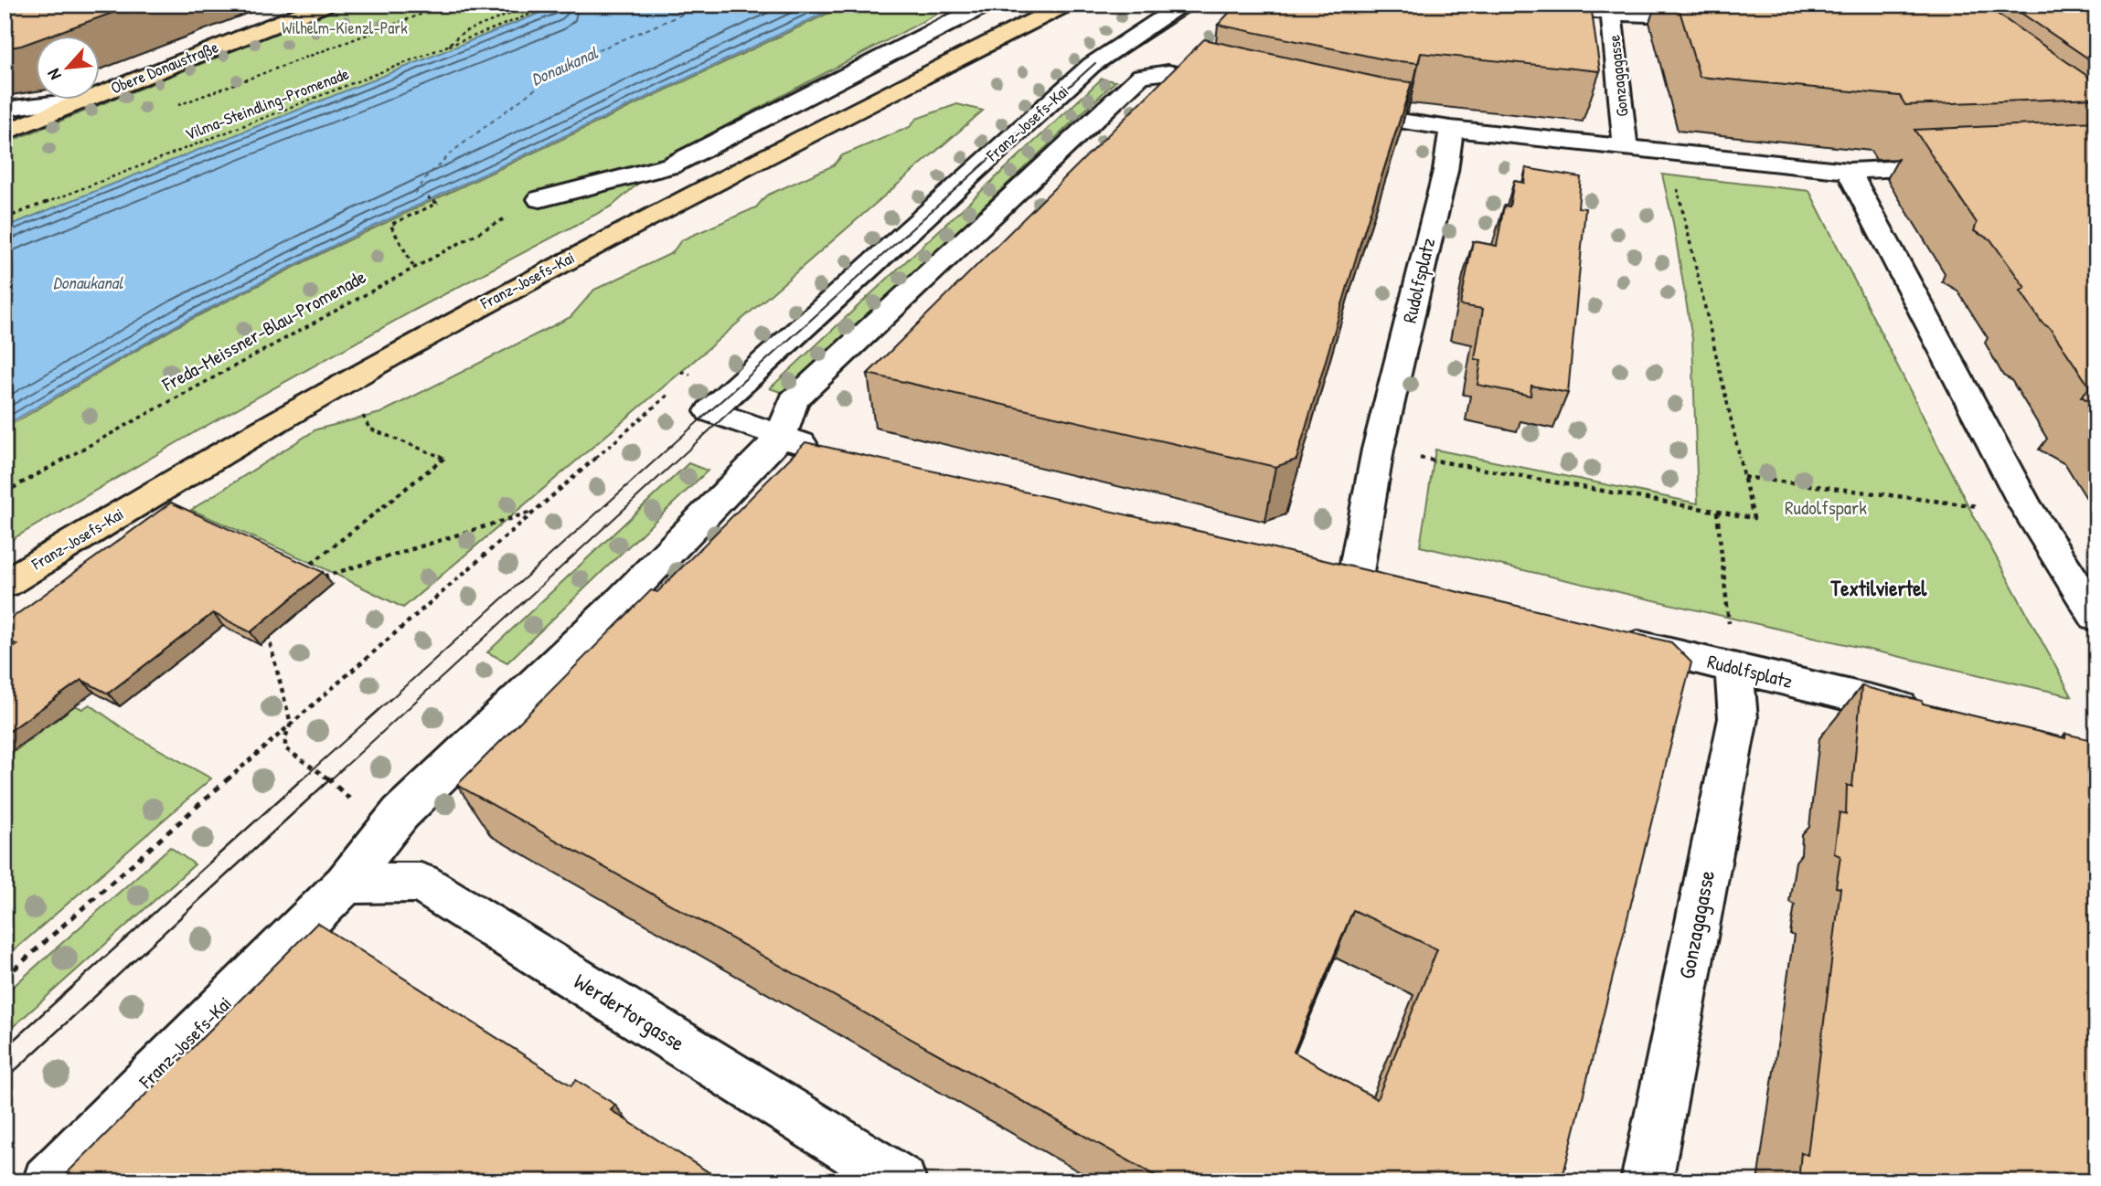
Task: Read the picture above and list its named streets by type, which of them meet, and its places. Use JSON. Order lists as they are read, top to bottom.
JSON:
{
  "streets": {
    "main road": ["Obere Donaustraße", "Franz-Josefs-Kai"],
    "street": ["Gonzagagasse", "Rudolfsplatz", "Werdertorgasse"],
    "path": ["Vilma-Steindling-Promenade", "Freda-Meissner-Blau-Promenade"]
  },
  "crossings": [
    ["Gonzagagasse", "Rudolfsplatz"],
    ["Franz-Josefs-Kai", "Werdertorgasse"]
  ],
  "districts": ["Textilviertel"],
  "water": ["Donaukanal"],
  "parks": ["Wilhelm-Kienzl-Park", "Rudolfspark"],
  "north": "bottom left"
}
